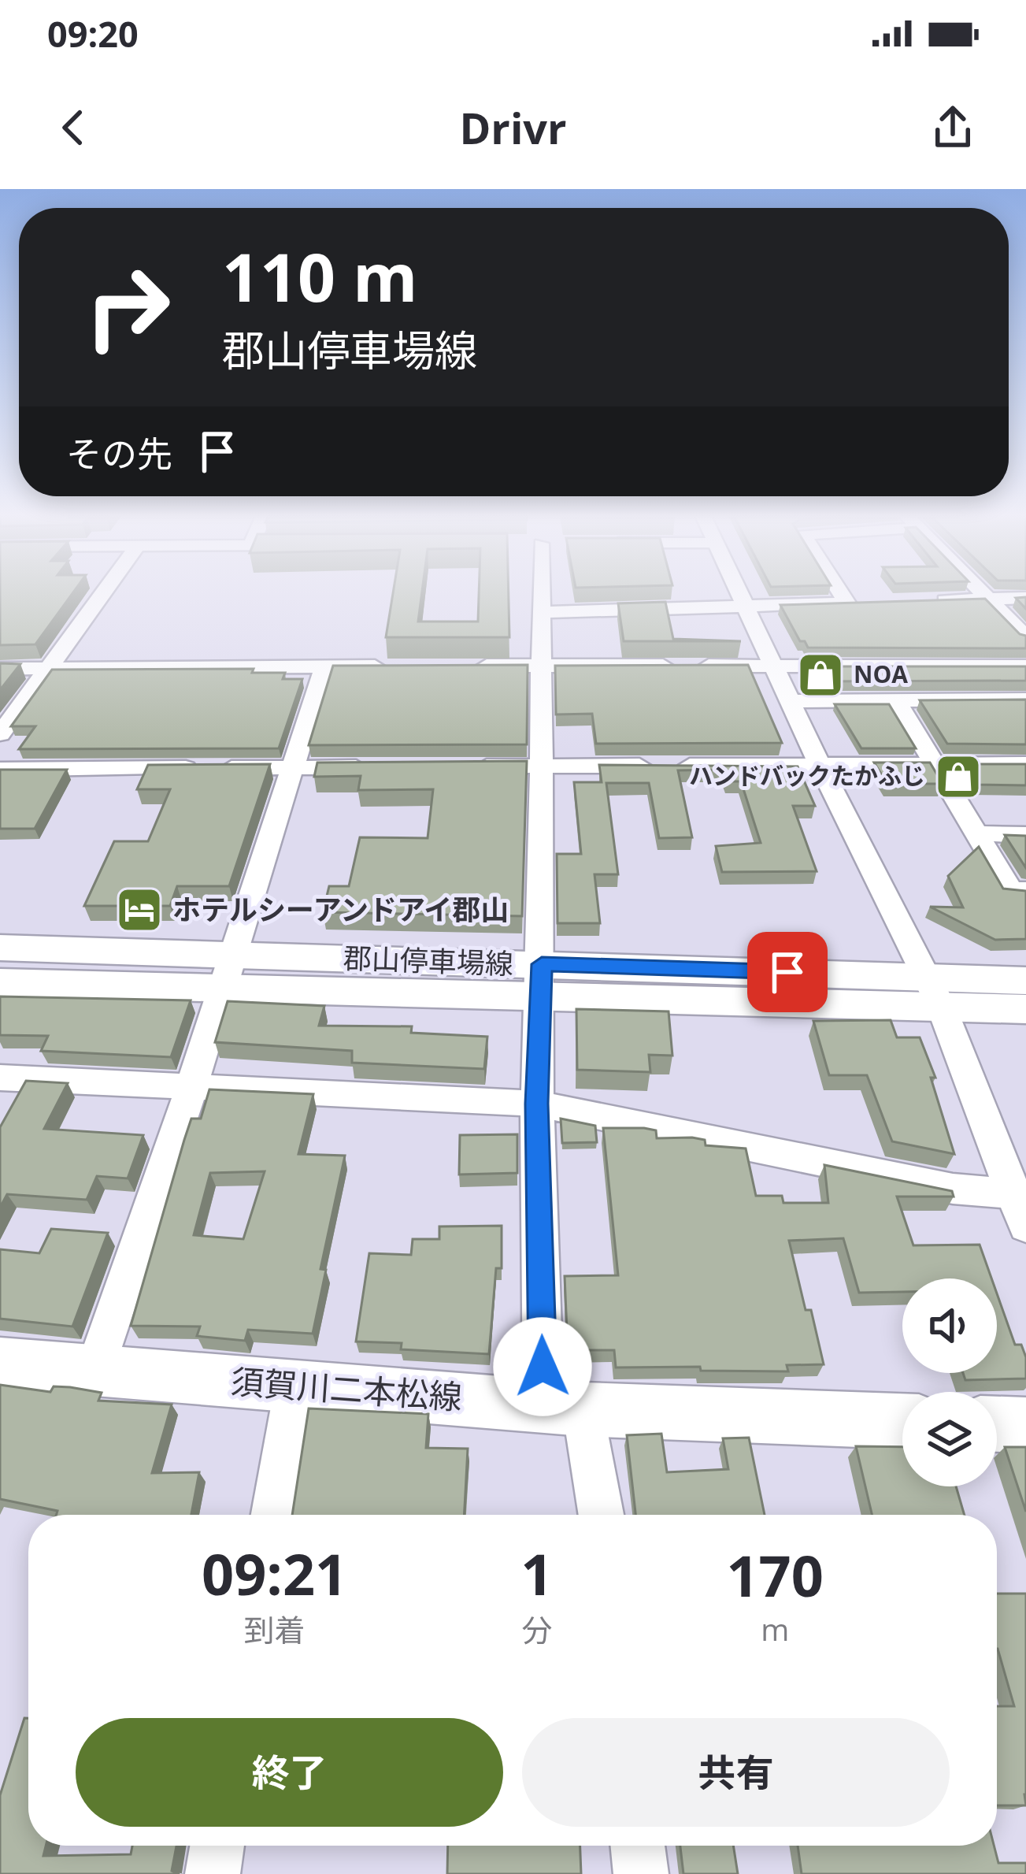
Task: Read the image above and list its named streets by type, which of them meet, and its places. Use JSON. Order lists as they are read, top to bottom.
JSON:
{
  "streets": {
    "main road": ["郡山停車場線", "須賀川二本松線"]
  },
  "places": {
    "shop": ["NOA", "ハンドバックたかふじ"],
    "hotel": ["ホテルシーアンドアイ郡山"]
  },
  "page": {
    "status": "09:20",
    "header": "Drivr",
    "turn": ["110 m", "郡山停車場線"],
    "then": "その先",
    "eta": [
      "09:21",
      "到着",
      "1",
      "分",
      "170",
      "m"
    ],
    "buttons": ["終了", "共有"]
  }
}
